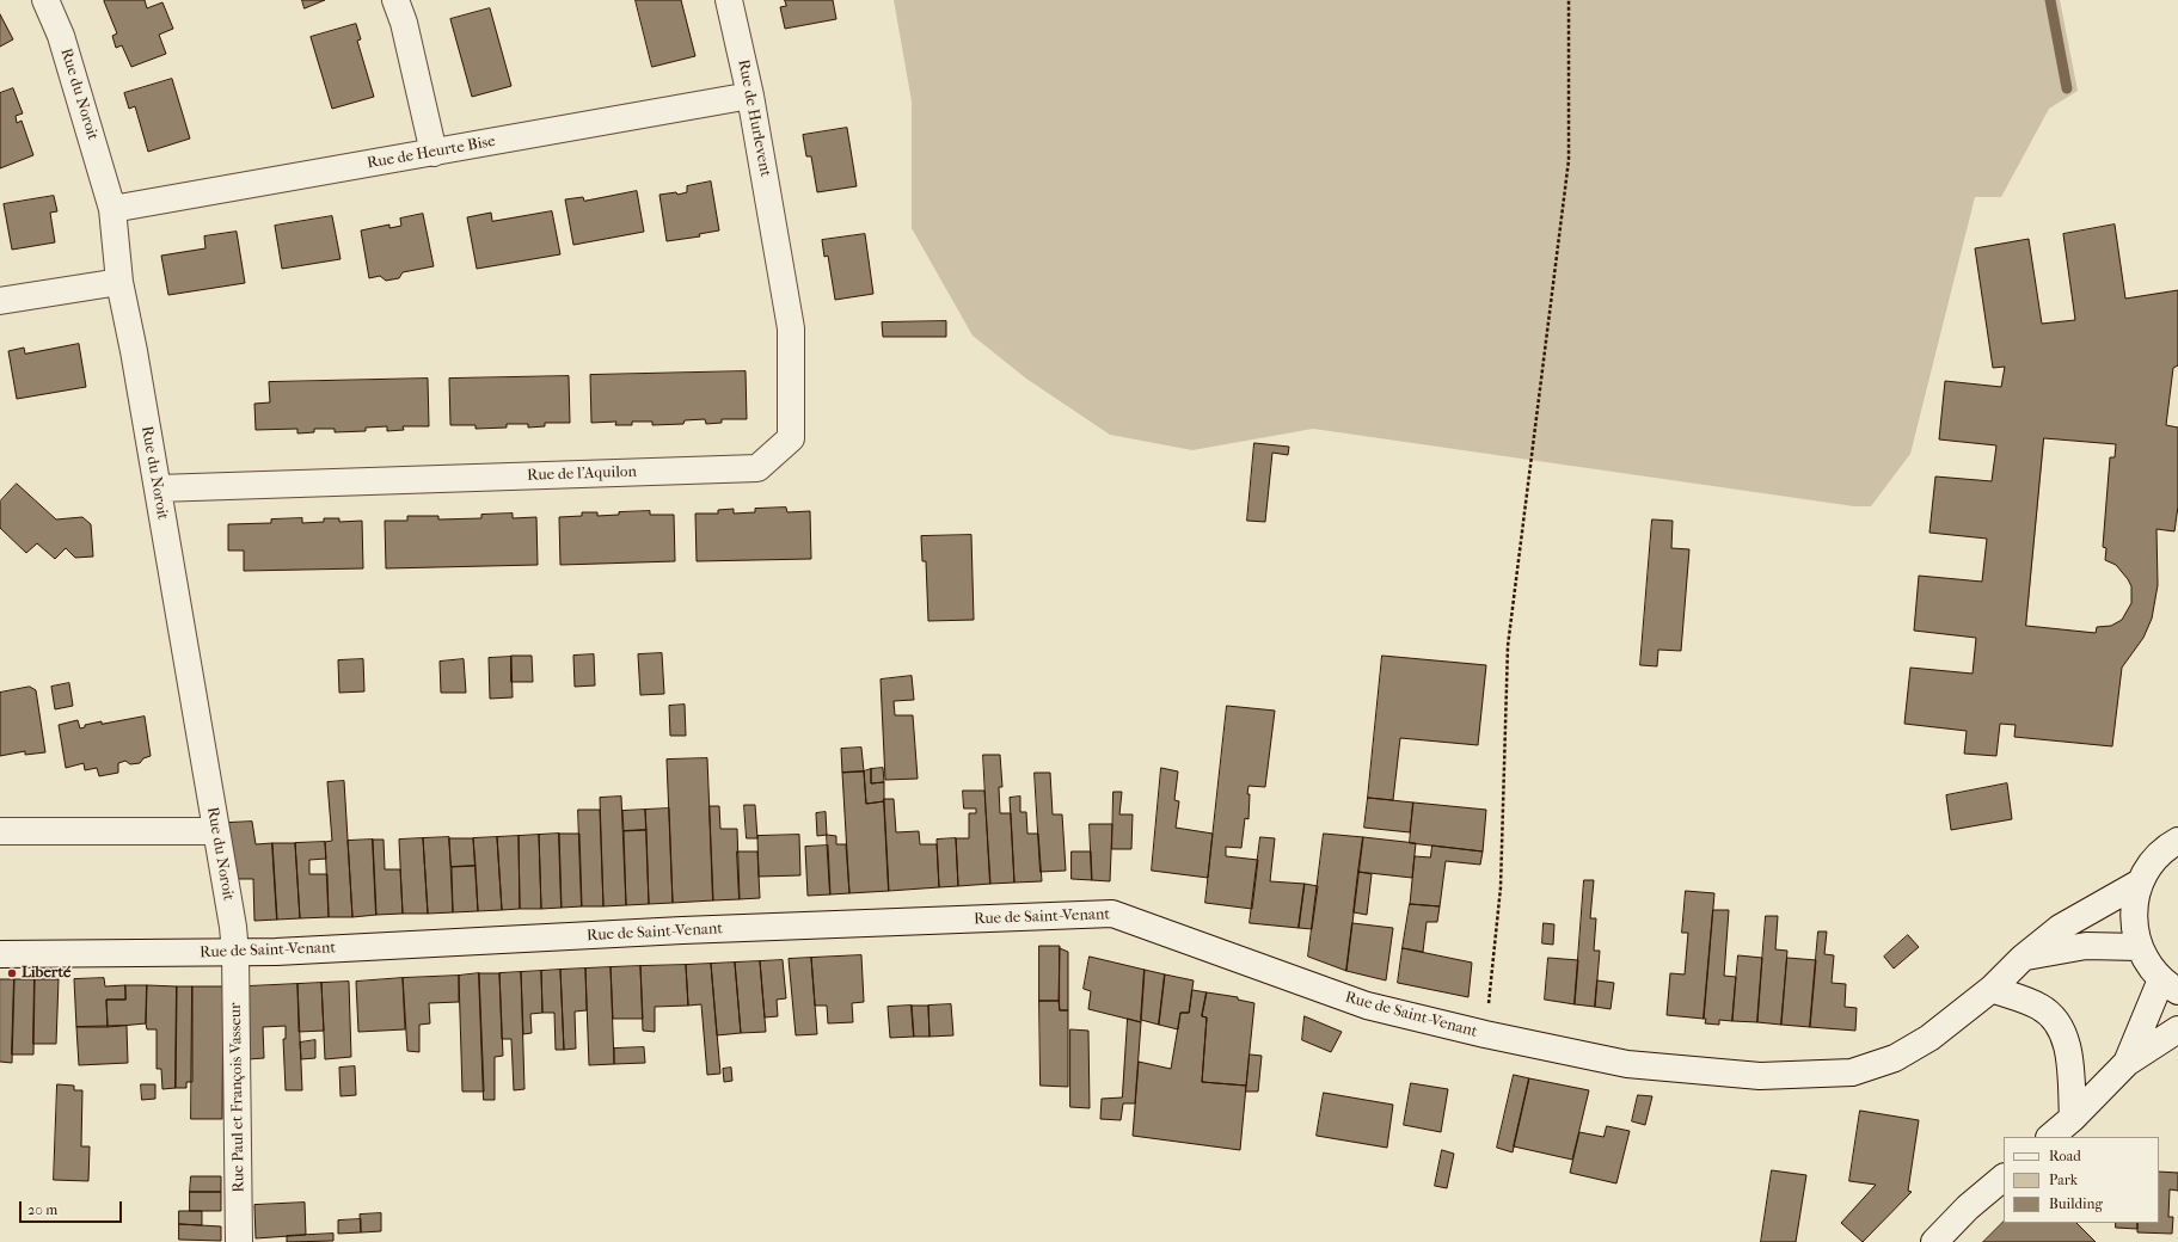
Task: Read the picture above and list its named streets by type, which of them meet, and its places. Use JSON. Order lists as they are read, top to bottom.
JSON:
{
  "streets": {
    "street": [
      "Rue du Noroit",
      "Rue de Hurlevent",
      "Rue de Heurte Bise",
      "Rue de l'Aquilon",
      "Rue de Saint-Venant",
      "Rue Paul et François Vasseur"
    ]
  },
  "crossings": [
    ["Rue du Noroit", "Rue de Heurte Bise"],
    ["Rue du Noroit", "Rue de l'Aquilon"],
    ["Rue du Noroit", "Rue de Saint-Venant"],
    ["Rue du Noroit", "Rue Paul et François Vasseur"],
    ["Rue de Hurlevent", "Rue de Heurte Bise"],
    ["Rue de Hurlevent", "Rue de l'Aquilon"],
    ["Rue de Saint-Venant", "Rue Paul et François Vasseur"]
  ],
  "places": ["Liberté"],
  "legend": ["Road", "Park", "Building"],
  "scale_bar": "20 m"
}
